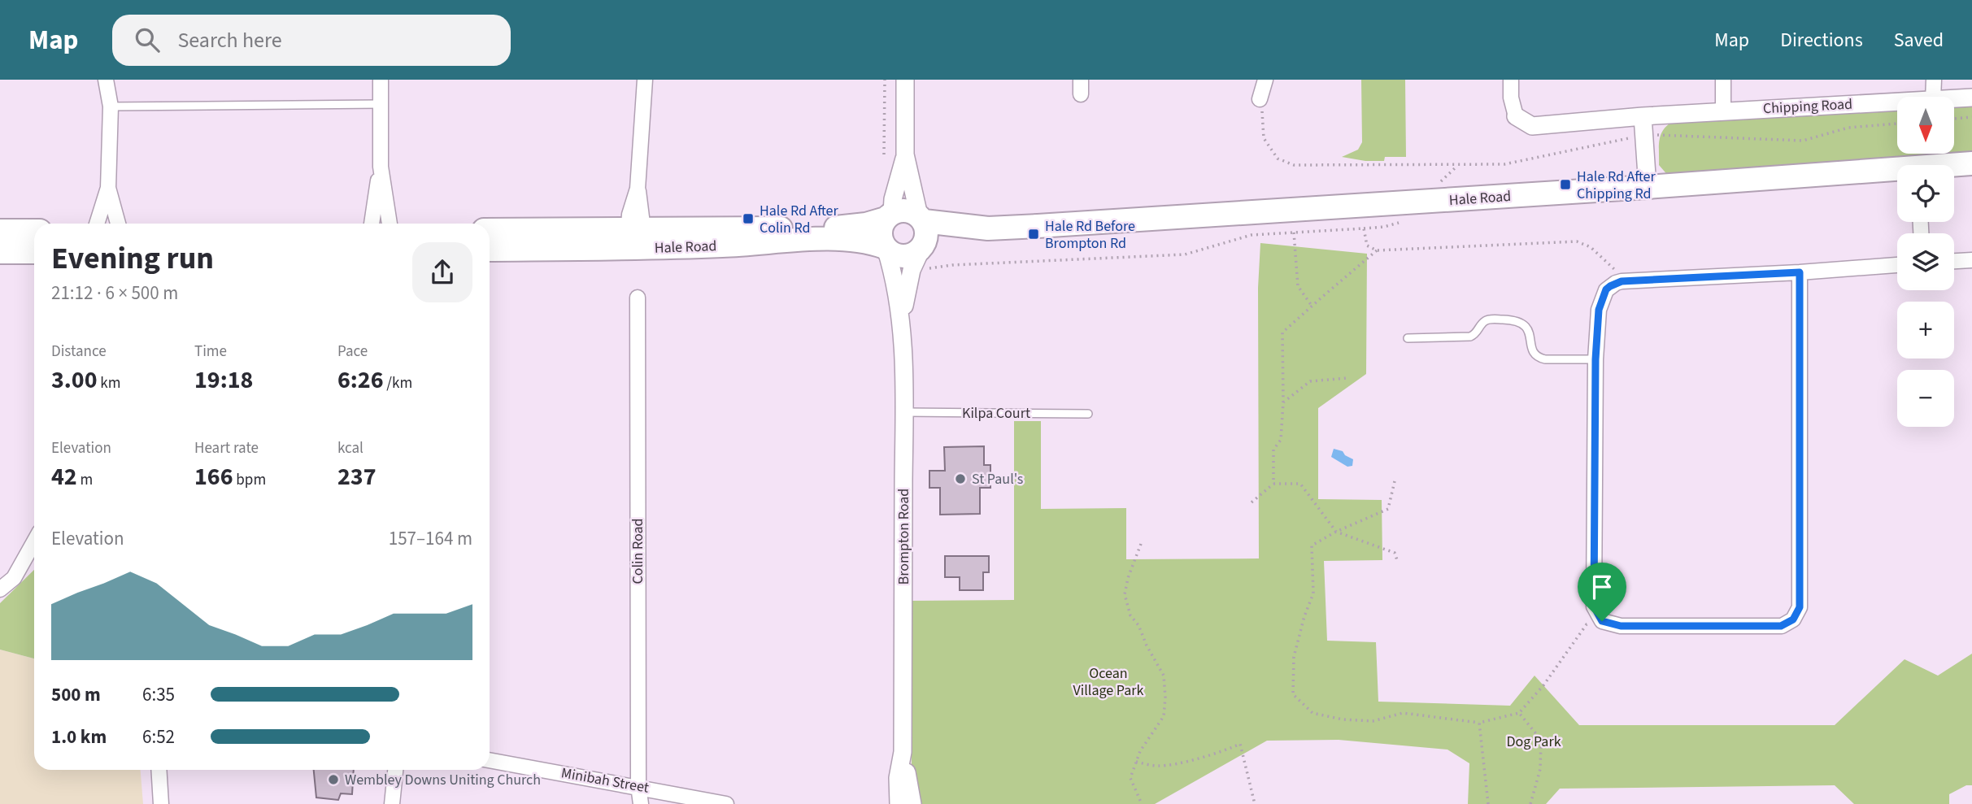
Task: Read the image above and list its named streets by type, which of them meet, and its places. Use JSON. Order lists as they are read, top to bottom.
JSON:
{
  "streets": {
    "main road": ["Hale Road"],
    "street": [
      "Chipping Road",
      "Brompton Road",
      "Colin Road",
      "Minibah Street"
    ],
    "lane": ["Kilpa Court"]
  },
  "crossings": [
    ["Hale Road", "Brompton Road"],
    ["Kilpa Court", "Brompton Road"],
    ["Colin Road", "Minibah Street"]
  ],
  "parks": ["Ocean Village Park", "Dog Park"],
  "places": {
    "transit": ["Hale Rd After Chipping Rd", "Hale Rd After Colin Rd", "Hale Rd Before Brompton Rd"],
    "other": ["St Paul's", "Wembley Downs Uniting Church"]
  },
  "north": "bottom",
  "page": {
    "header": "Map",
    "search": "Search here",
    "nav": ["Map", "Directions", "Saved"],
    "map_buttons": ["+", "−"],
    "heading": ["Evening run", "21:12 · 6 × 500 m"],
    "stats": [
      ["Distance", "3.00 km"],
      ["Time", "19:18"],
      ["Pace", "6:26 /km"],
      ["Elevation", "42 m"],
      ["Heart rate", "166 bpm"],
      ["kcal", "237"]
    ],
    "chart": ["Elevation", "157–164 m"],
    "list": [
      {
        "name": "500 m",
        "note": "6:35"
      },
      {
        "name": "1.0 km",
        "note": "6:52"
      }
    ]
  }
}
